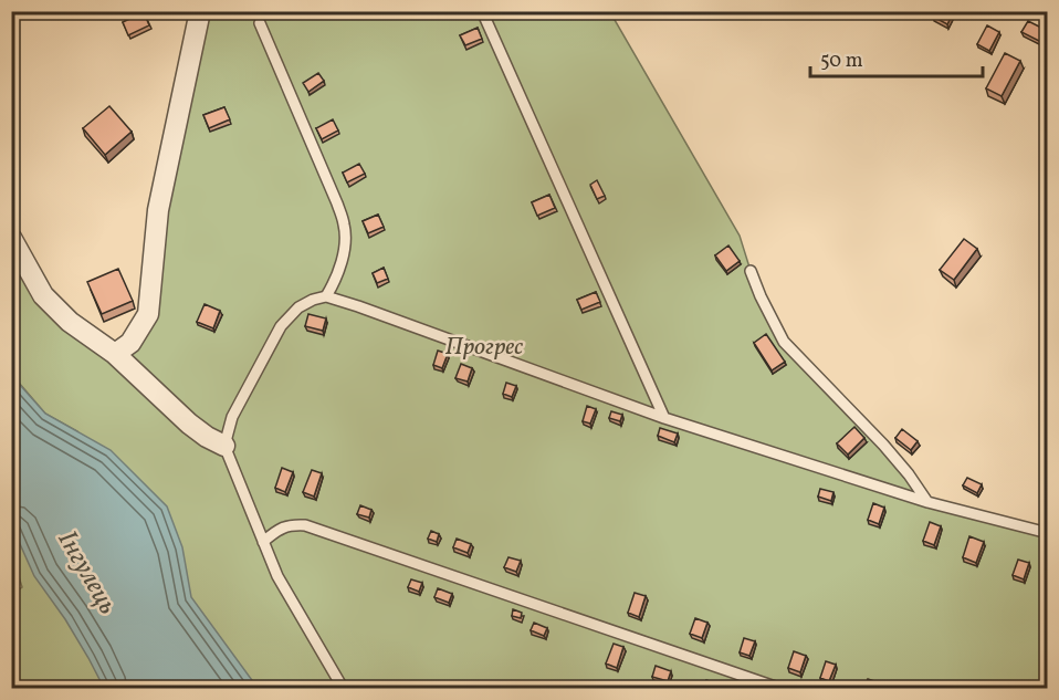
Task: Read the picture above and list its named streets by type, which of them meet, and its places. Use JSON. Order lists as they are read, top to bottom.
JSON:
{
  "water": ["Інгулець"],
  "parks": ["Прогрес"],
  "scale_bar": "50 m"
}
